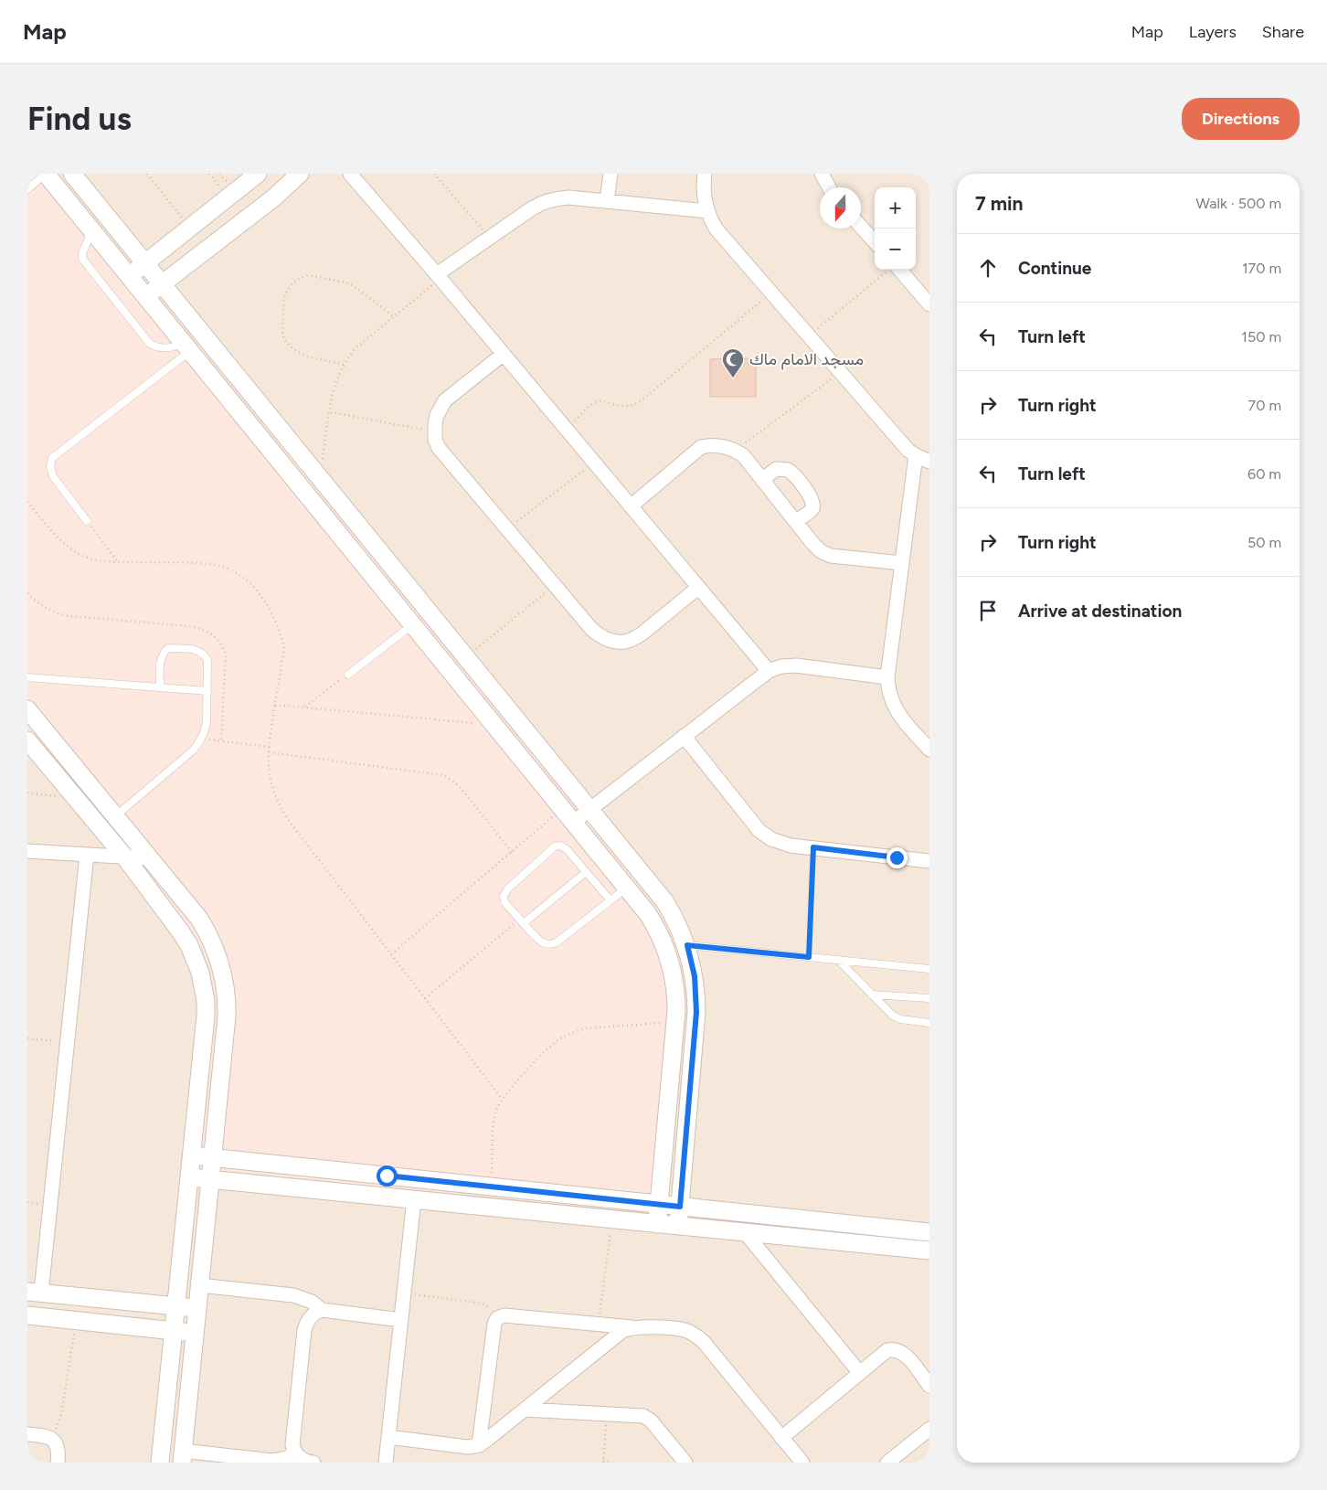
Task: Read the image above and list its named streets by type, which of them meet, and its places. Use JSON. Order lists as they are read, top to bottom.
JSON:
{
  "places": {
    "mosque": ["مسجد الامام ماك"]
  },
  "north": "bottom",
  "page": {
    "header": "Map",
    "nav": ["Map", "Layers", "Share"],
    "buttons": "Directions",
    "title": "Find us",
    "heading": ["7 min", "Walk · 500 m"],
    "map_buttons": ["+", "−"],
    "list": [
      ["Continue", "170 m"],
      ["Turn left", "150 m"],
      ["Turn right", "70 m"],
      ["Turn left", "60 m"],
      ["Turn right", "50 m"],
      "Arrive at destination"
    ]
  }
}
